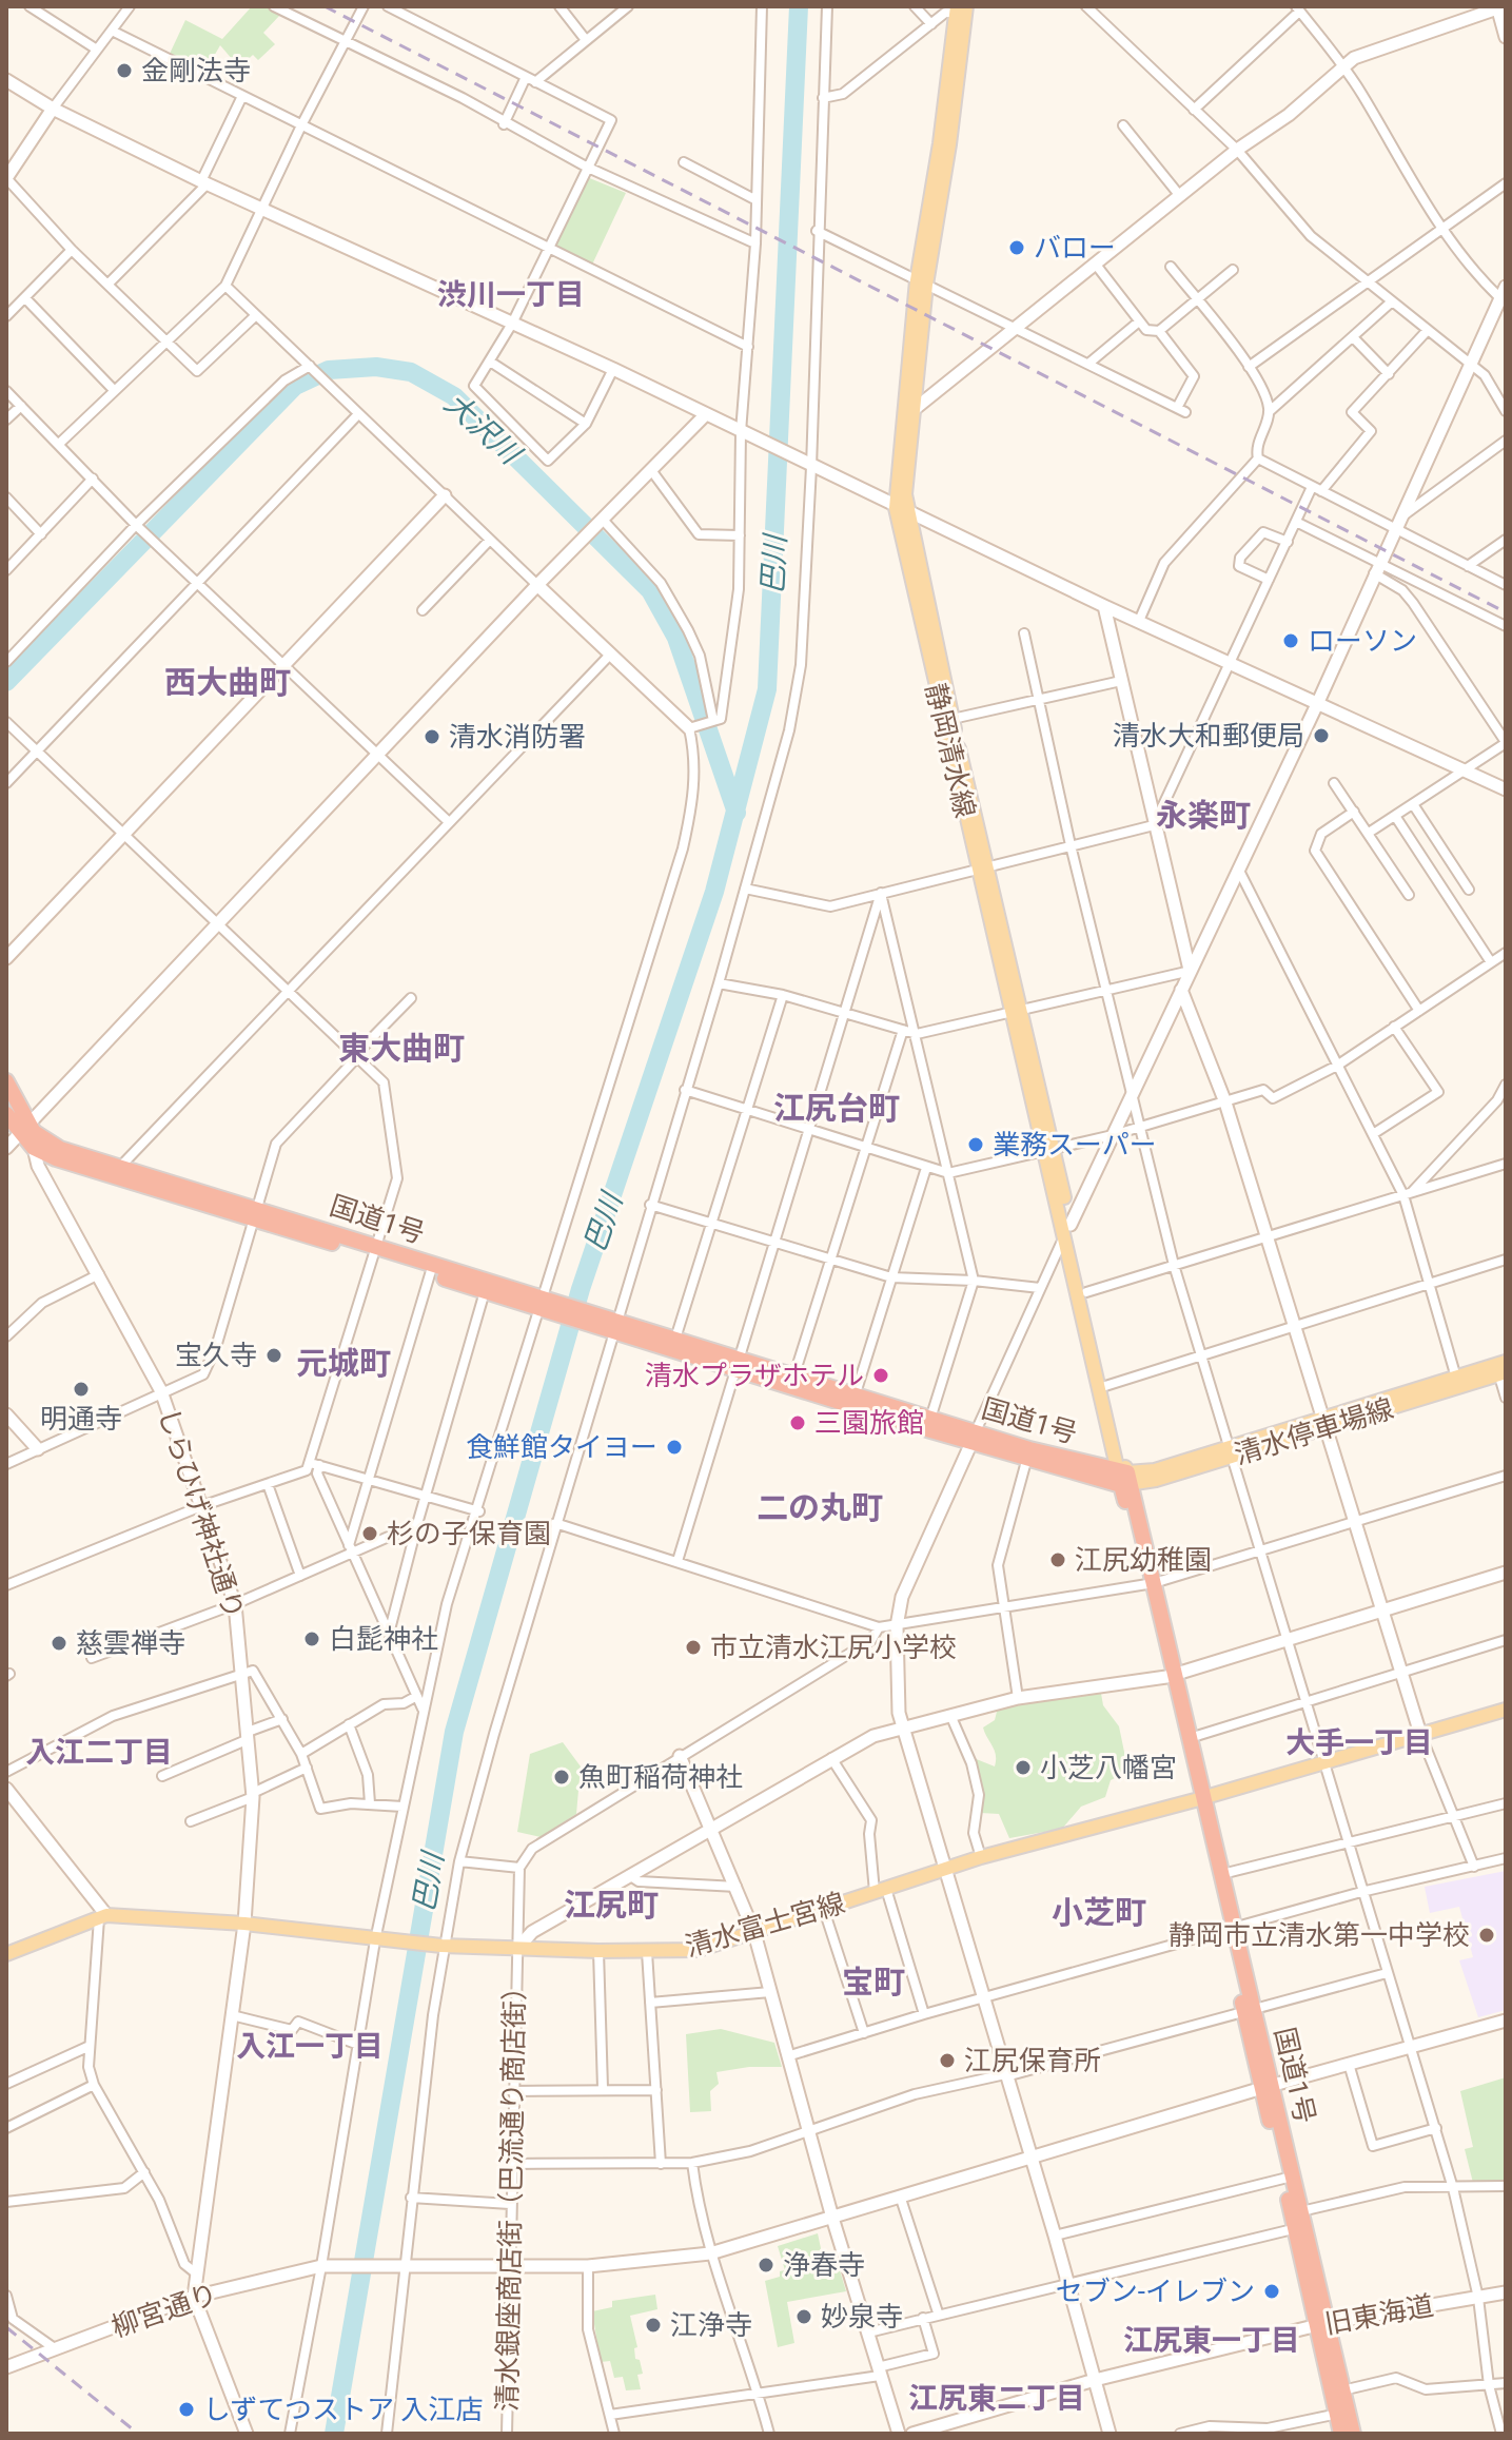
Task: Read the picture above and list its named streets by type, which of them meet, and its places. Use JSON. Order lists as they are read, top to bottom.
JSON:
{
  "streets": {
    "highway": ["国道1号"],
    "main road": ["静岡清水線", "清水停車場線", "清水富士宮線"],
    "street": [
      "しらひげ神社通り",
      "清水銀座商店街（巴流通り商店街）",
      "柳宮通り",
      "旧東海道"
    ]
  },
  "crossings": [
    ["静岡清水線", "国道1号"],
    ["静岡清水線", "清水停車場線"],
    ["国道1号", "清水停車場線"],
    ["国道1号", "しらひげ神社通り"],
    ["国道1号", "清水富士宮線"],
    ["国道1号", "柳宮通り"],
    ["国道1号", "旧東海道"],
    ["しらひげ神社通り", "清水富士宮線"],
    ["しらひげ神社通り", "柳宮通り"],
    ["清水富士宮線", "清水銀座商店街（巴流通り商店街）"],
    ["清水銀座商店街（巴流通り商店街）", "柳宮通り"]
  ],
  "districts": [
    "渋川一丁目",
    "西大曲町",
    "永楽町",
    "東大曲町",
    "江尻台町",
    "元城町",
    "二の丸町",
    "大手一丁目",
    "入江二丁目",
    "江尻町",
    "小芝町",
    "宝町",
    "入江一丁目",
    "江尻東一丁目",
    "江尻東二丁目"
  ],
  "water": ["大沢川", "巴川"],
  "places": [
    "金剛法寺",
    "バロー",
    "ローソン",
    "清水大和郵便局",
    "清水消防署",
    "業務スーパー",
    "宝久寺",
    "清水プラザホテル",
    "明通寺",
    "三園旅館",
    "食鮮館タイヨー",
    "杉の子保育園",
    "江尻幼稚園",
    "白髭神社",
    "慈雲禅寺",
    "市立清水江尻小学校",
    "小芝八幡宮",
    "魚町稲荷神社",
    "静岡市立清水第一中学校",
    "江尻保育所",
    "浄春寺",
    "セブン-イレブン",
    "妙泉寺",
    "江浄寺",
    "しずてつストア 入江店"
  ]
}
